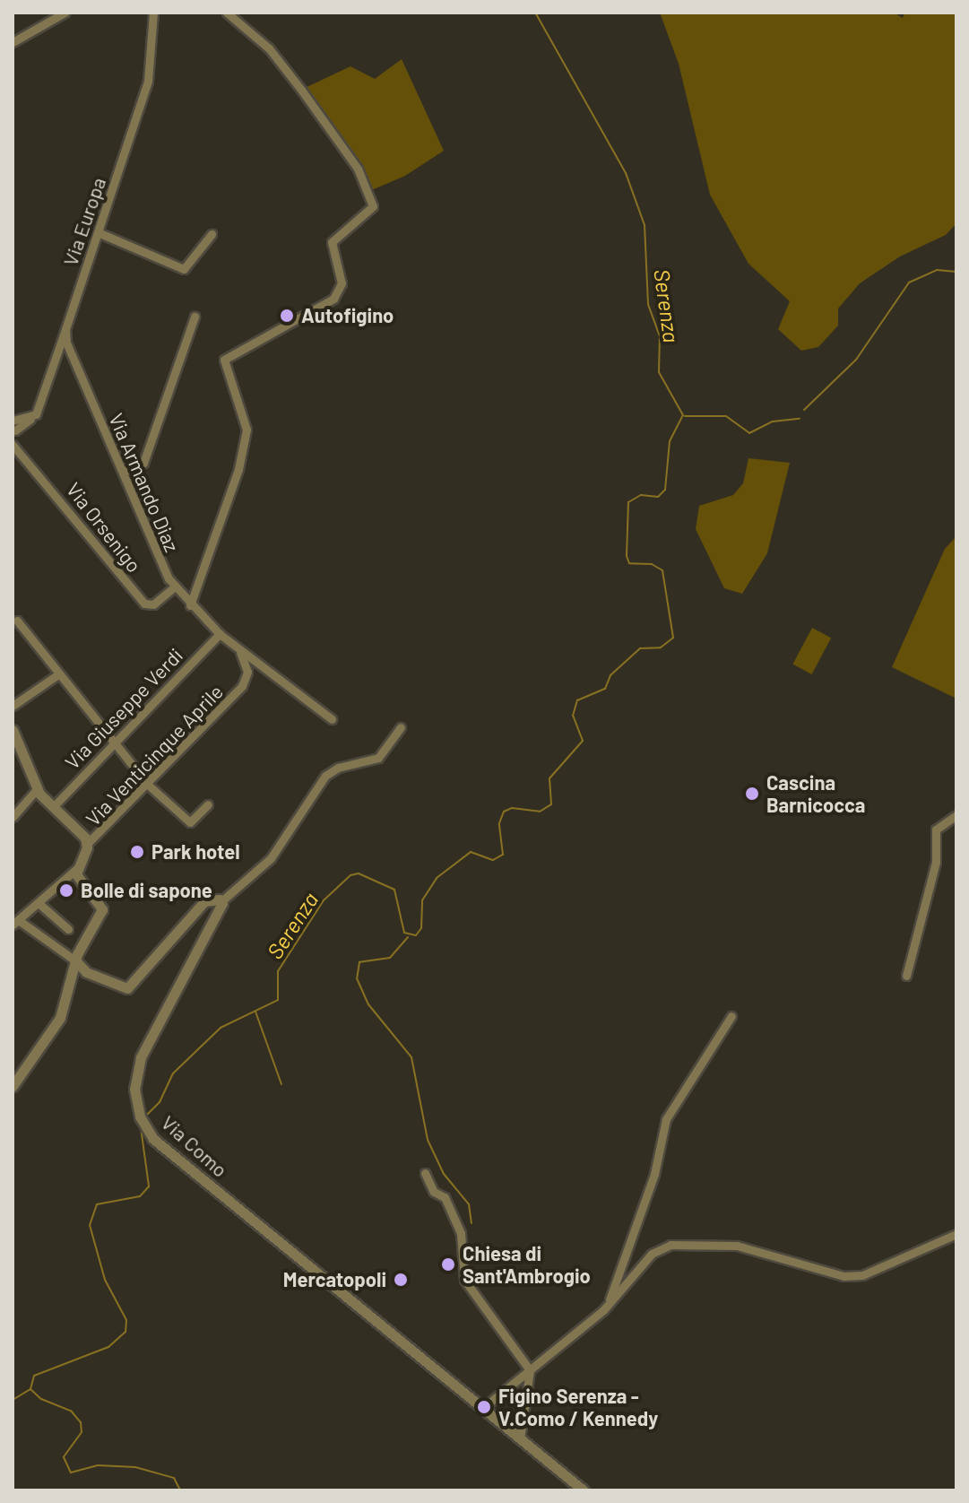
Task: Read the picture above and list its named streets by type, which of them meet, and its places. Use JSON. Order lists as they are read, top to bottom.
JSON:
{
  "streets": {
    "street": [
      "Via Europa",
      "Via Armando Diaz",
      "Via Orsenigo",
      "Via Giuseppe Verdi",
      "Via Venticinque Aprile",
      "Via Como"
    ]
  },
  "crossings": [
    ["Via Europa", "Via Armando Diaz"],
    ["Via Europa", "Via Orsenigo"],
    ["Via Armando Diaz", "Via Orsenigo"],
    ["Via Armando Diaz", "Via Giuseppe Verdi"],
    ["Via Armando Diaz", "Via Venticinque Aprile"]
  ],
  "water": ["Serenza"],
  "places": [
    "Autofigino",
    "Cascina Barnicocca",
    "Park hotel",
    "Bolle di sapone",
    "Chiesa di Sant'Ambrogio",
    "Mercatopoli",
    "Figino Serenza - V.Como / Kennedy"
  ]
}
